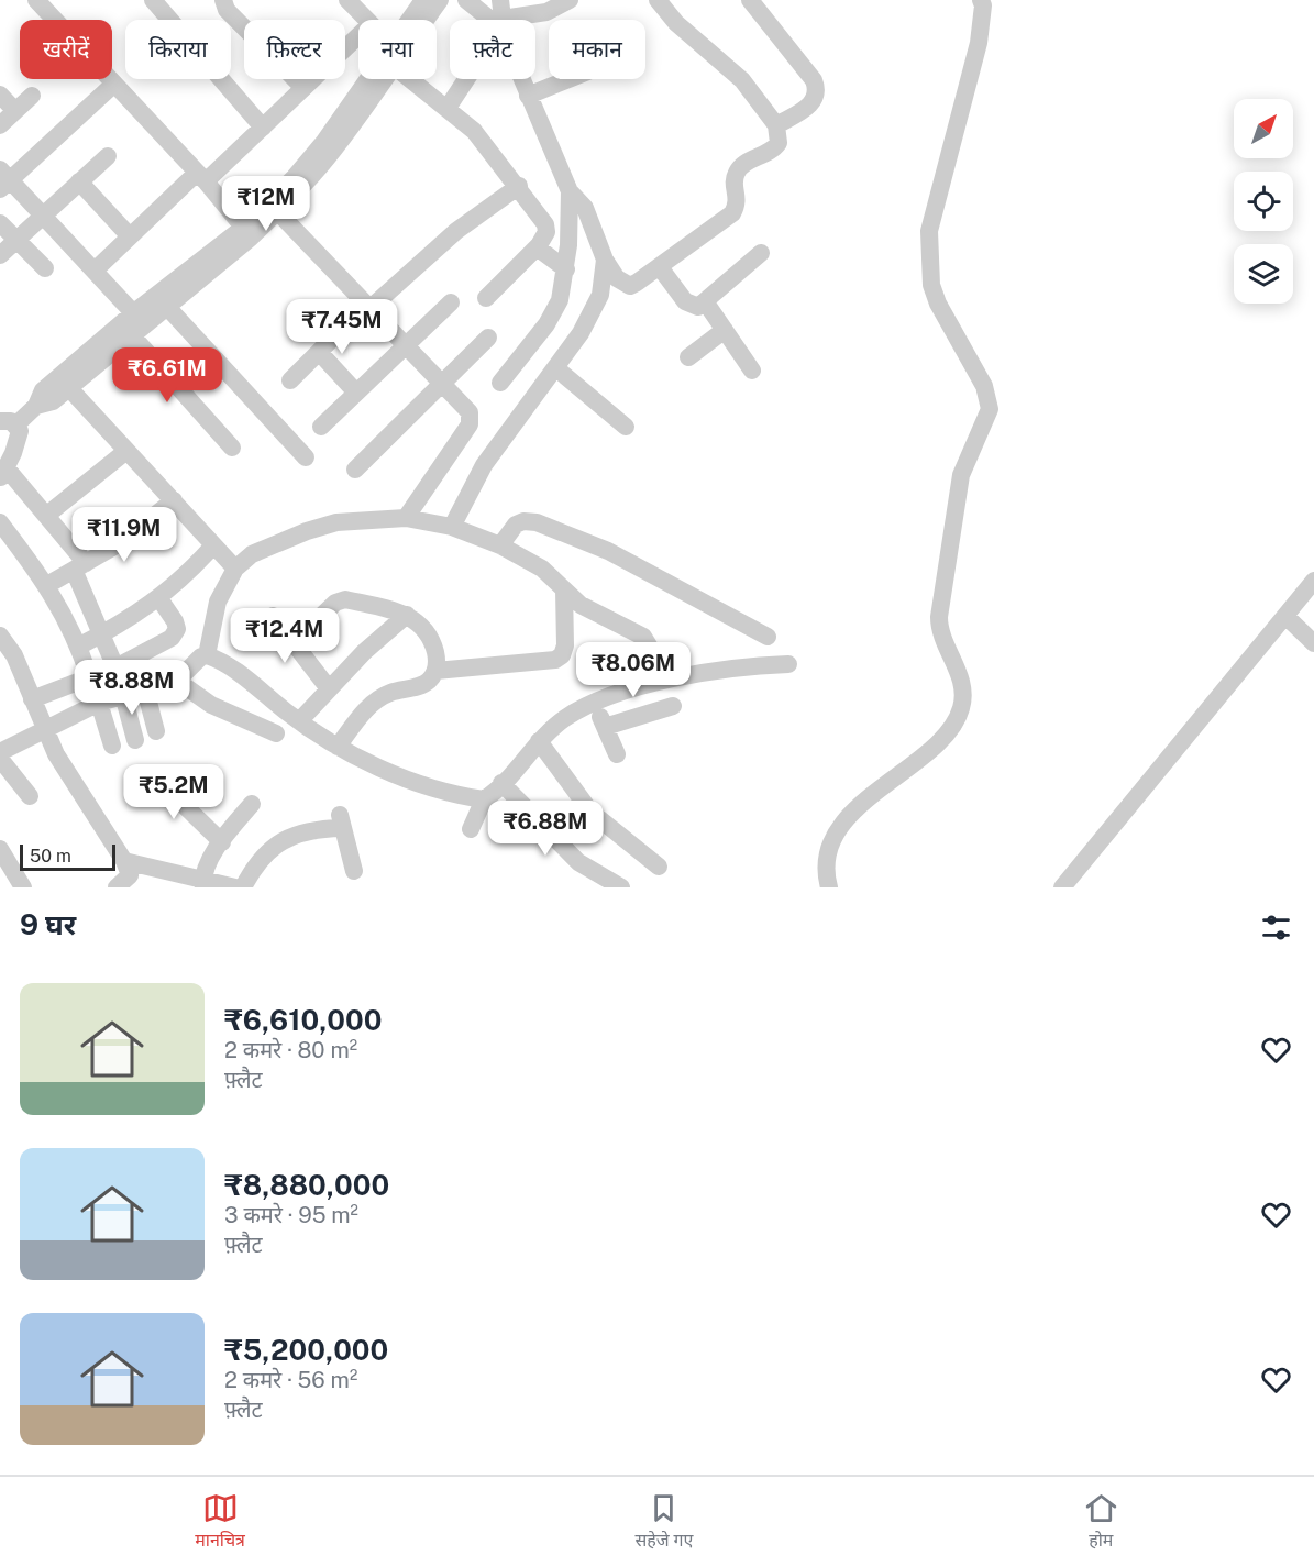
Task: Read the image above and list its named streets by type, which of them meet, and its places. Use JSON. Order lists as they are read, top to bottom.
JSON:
{
  "scale_bar": "50 m",
  "north": "top right",
  "page": {
    "chip": [
      "खरीदें",
      "किराया",
      "फ़िल्टर",
      "नया",
      "फ़्लैट",
      "मकान"
    ],
    "price": [
      "₹12M",
      "₹7.45M",
      "₹6.61M",
      "₹11.9M",
      "₹12.4M",
      "₹8.06M",
      "₹8.88M",
      "₹5.2M",
      "₹6.88M"
    ],
    "scale": "50 m",
    "heading": "9 घर",
    "list": [
      {
        "name": "₹6,610,000",
        "note": "2 कमरे · 80 m² · फ़्लैट"
      },
      {
        "name": "₹8,880,000",
        "note": "3 कमरे · 95 m² · फ़्लैट"
      },
      {
        "name": "₹5,200,000",
        "note": "2 कमरे · 56 m² · फ़्लैट"
      }
    ],
    "tabs": ["मानचित्र", "सहेजे गए", "होम"]
  }
}
